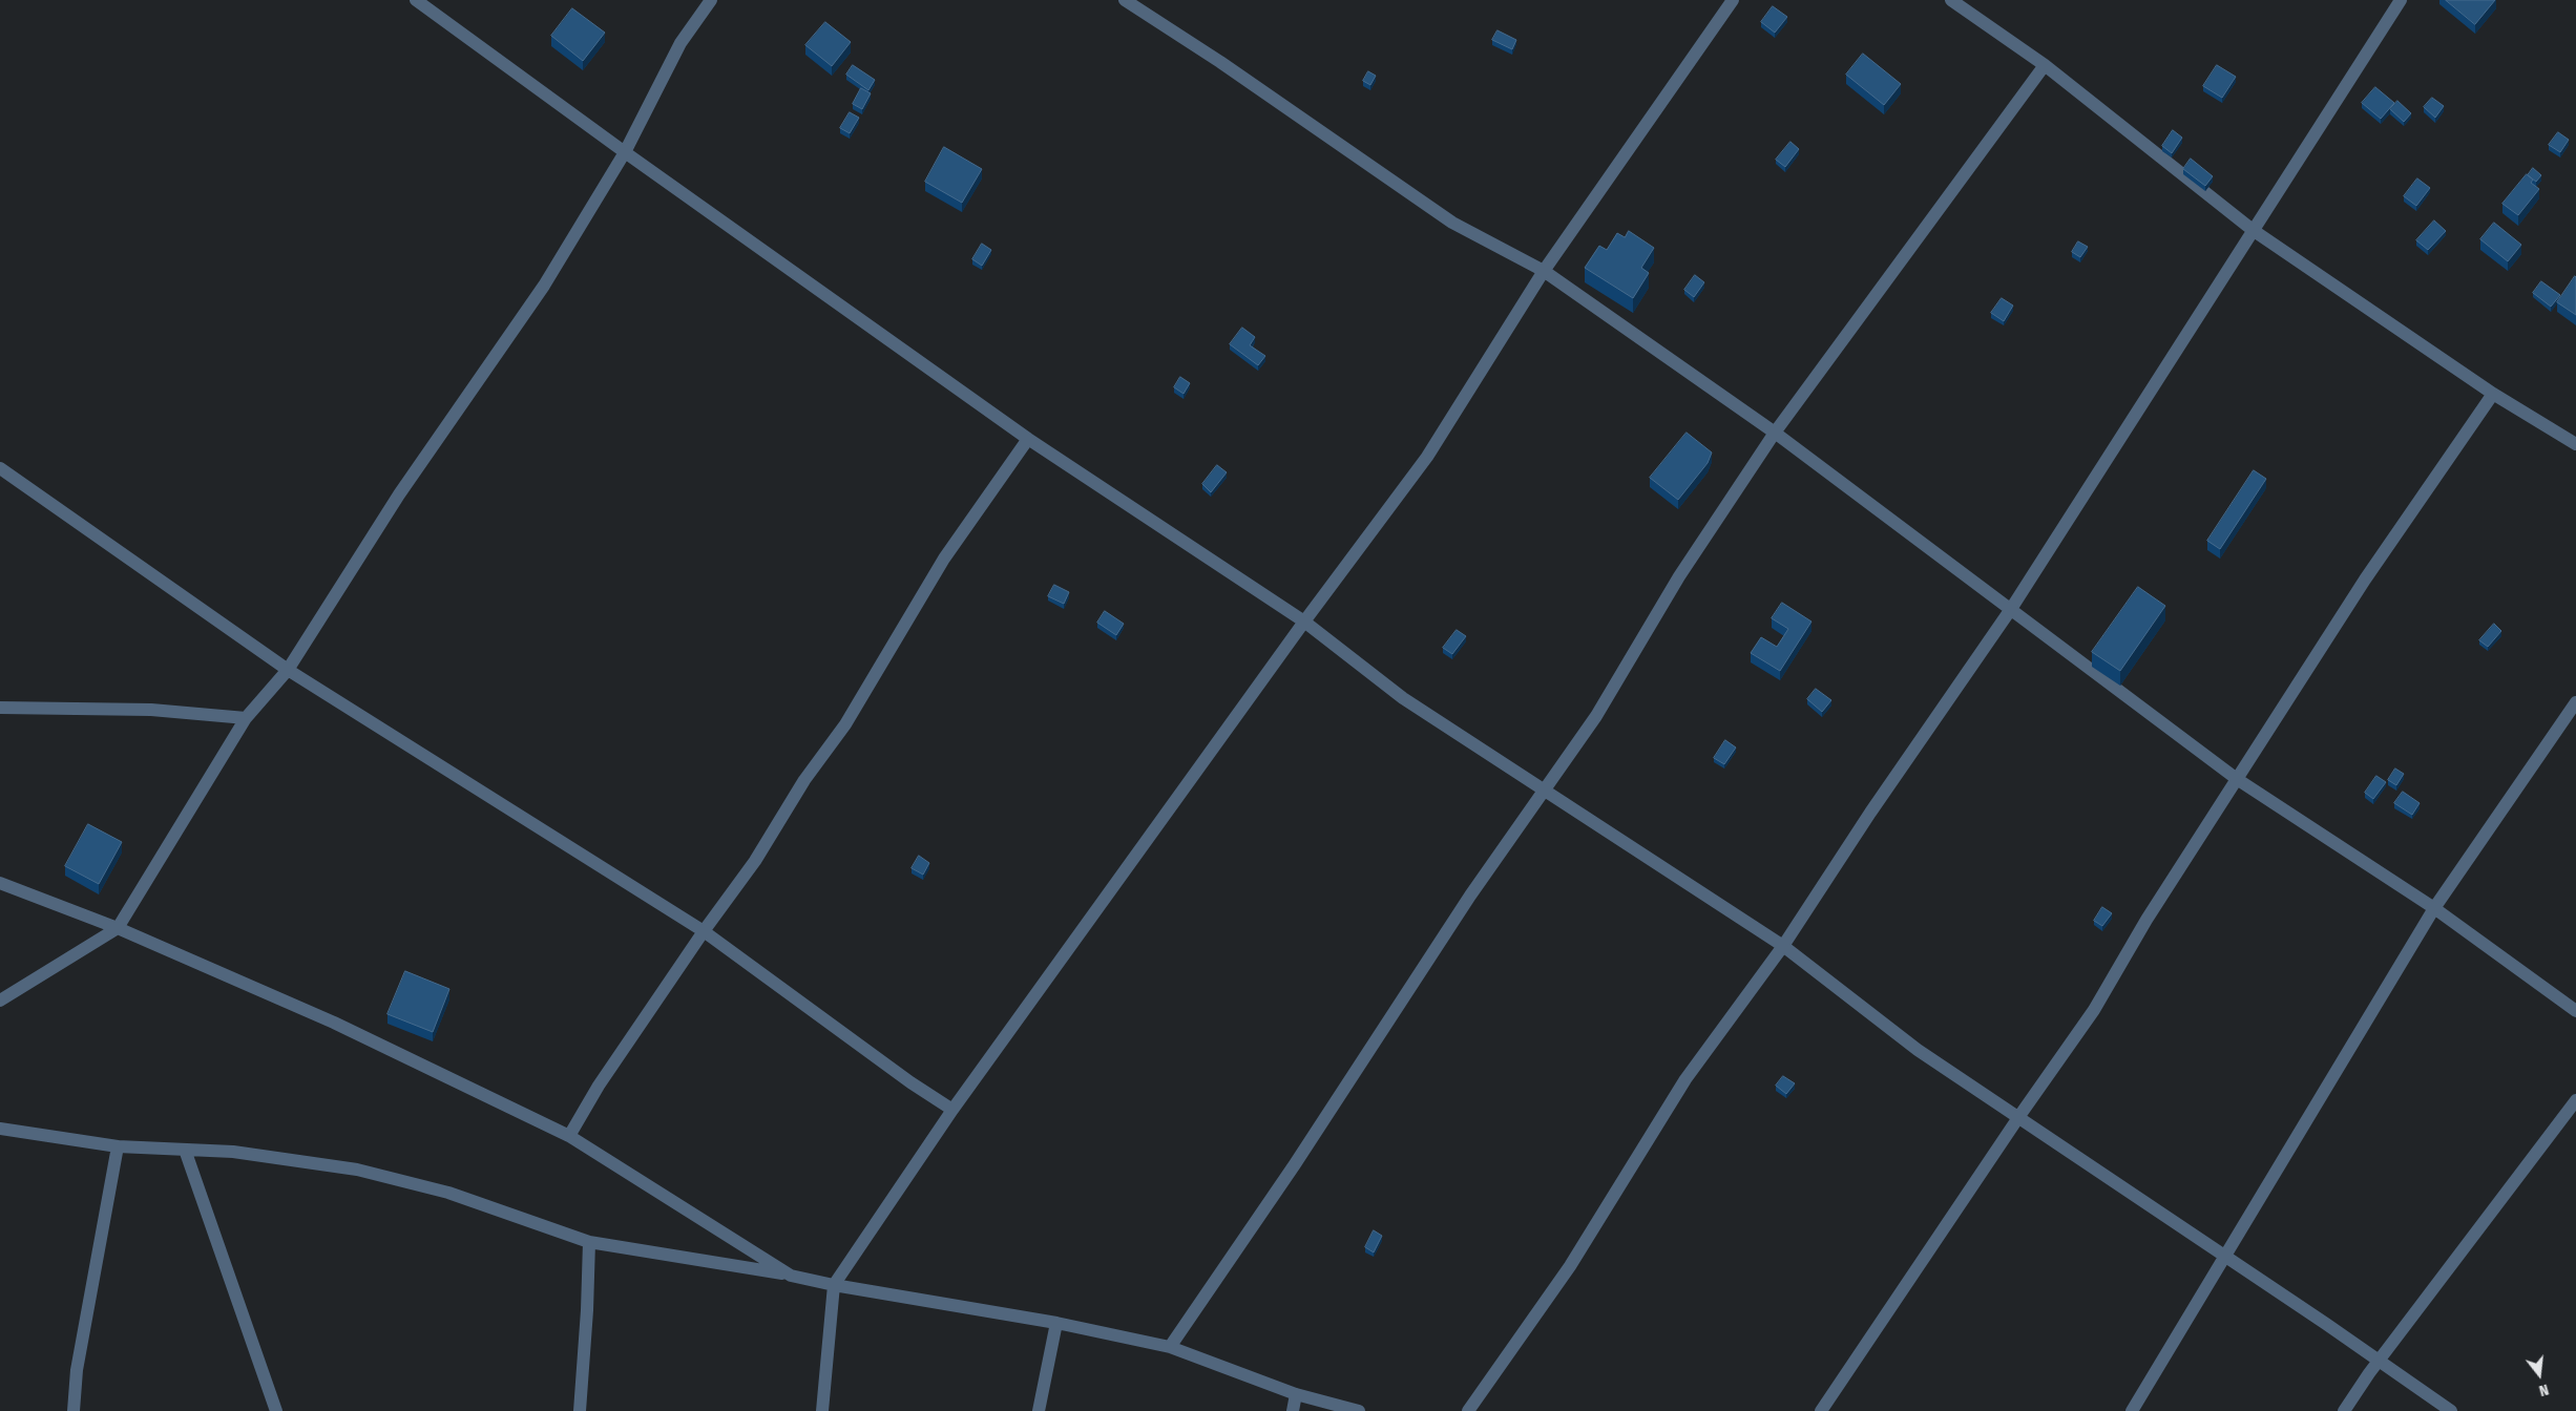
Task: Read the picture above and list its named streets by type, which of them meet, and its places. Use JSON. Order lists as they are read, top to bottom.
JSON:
{
  "north": "bottom"
}
